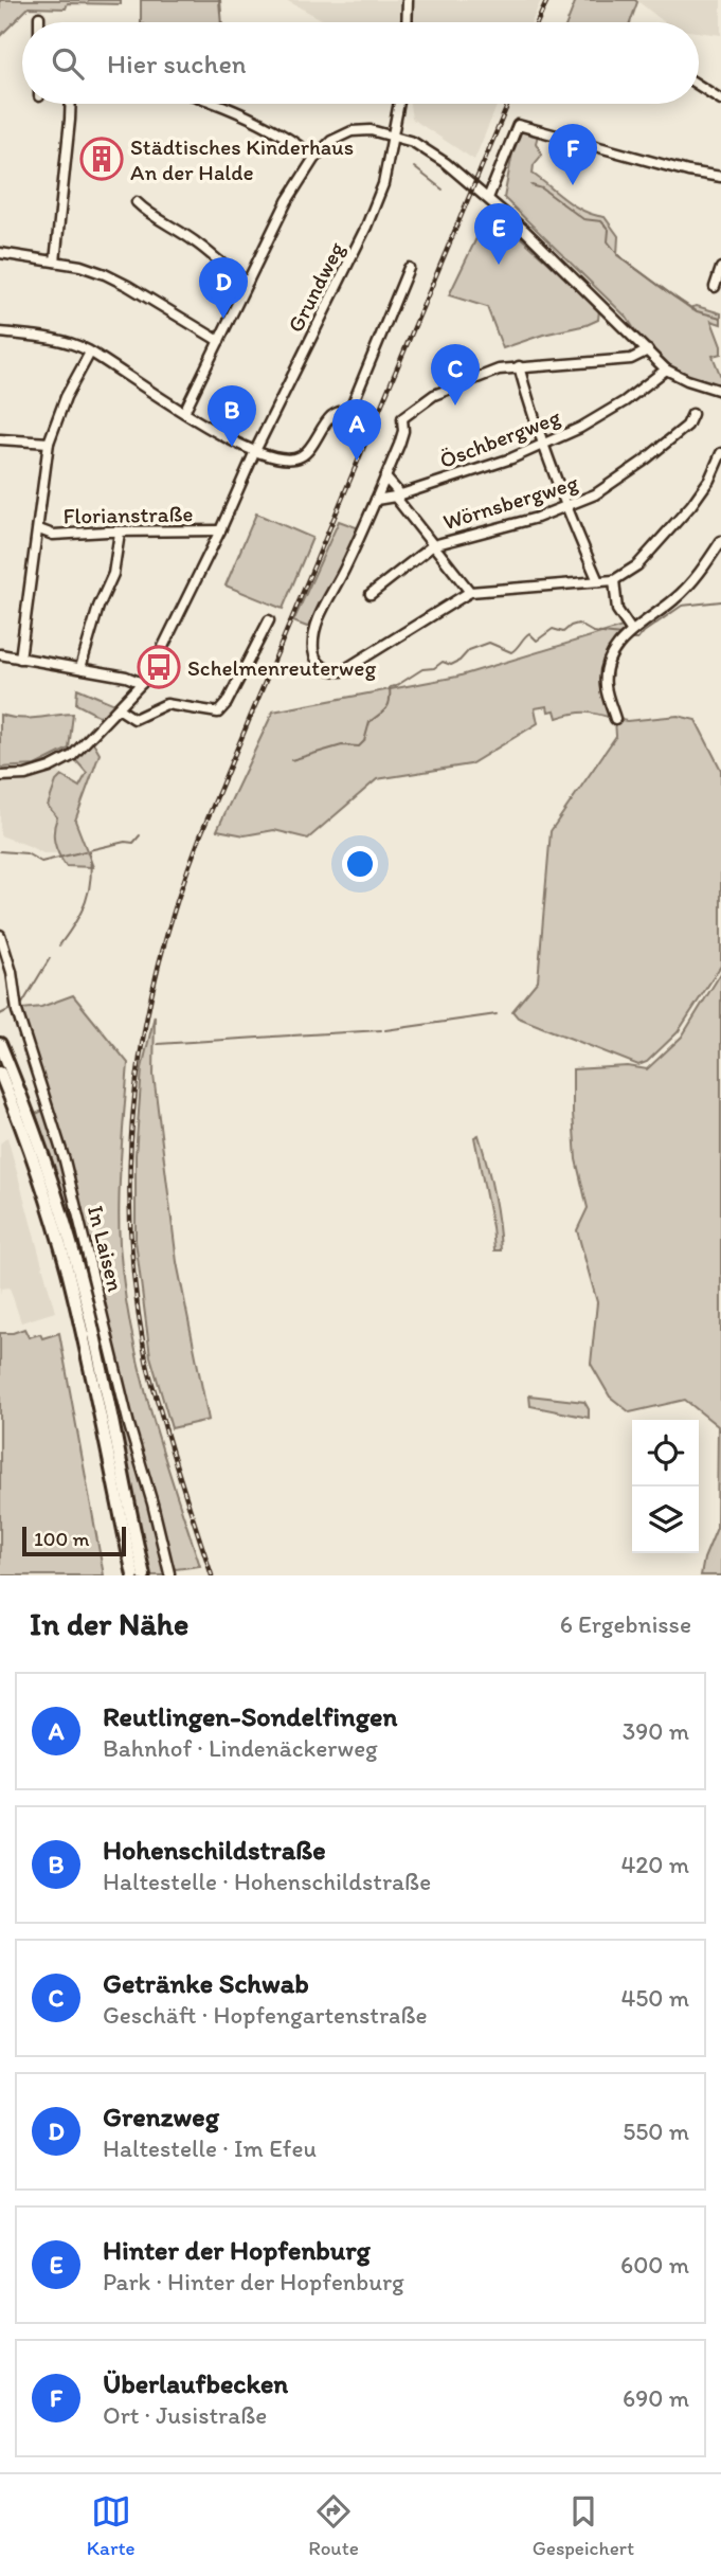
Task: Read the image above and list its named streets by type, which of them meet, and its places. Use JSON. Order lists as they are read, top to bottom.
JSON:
{
  "streets": {
    "street": [
      "Grundweg",
      "Öschbergweg",
      "Wörnsbergweg",
      "Florianstraße",
      "In Laisen"
    ]
  },
  "crossings": [
    ["Grundweg", "Florianstraße"]
  ],
  "places": {
    "building": ["Städtisches Kinderhaus An der Halde"],
    "bus stop": ["Schelmenreuterweg"]
  },
  "scale_bar": "100 m",
  "page": {
    "search": "Hier suchen",
    "pins": [
      "F",
      "E",
      "D",
      "C",
      "B",
      "A"
    ],
    "scale": "100 m",
    "heading": ["In der Nähe", "6 Ergebnisse"],
    "list": [
      {
        "mark": "A",
        "name": "Reutlingen-Sondelfingen",
        "note": "Bahnhof · Lindenäckerweg",
        "value": "390 m"
      },
      {
        "mark": "B",
        "name": "Hohenschildstraße",
        "note": "Haltestelle · Hohenschildstraße",
        "value": "420 m"
      },
      {
        "mark": "C",
        "name": "Getränke Schwab",
        "note": "Geschäft · Hopfengartenstraße",
        "value": "450 m"
      },
      {
        "mark": "D",
        "name": "Grenzweg",
        "note": "Haltestelle · Im Efeu",
        "value": "550 m"
      },
      {
        "mark": "E",
        "name": "Hinter der Hopfenburg",
        "note": "Park · Hinter der Hopfenburg",
        "value": "600 m"
      },
      {
        "mark": "F",
        "name": "Überlaufbecken",
        "note": "Ort · Jusistraße",
        "value": "690 m"
      }
    ],
    "nav": ["Karte", "Route", "Gespeichert"]
  }
}
